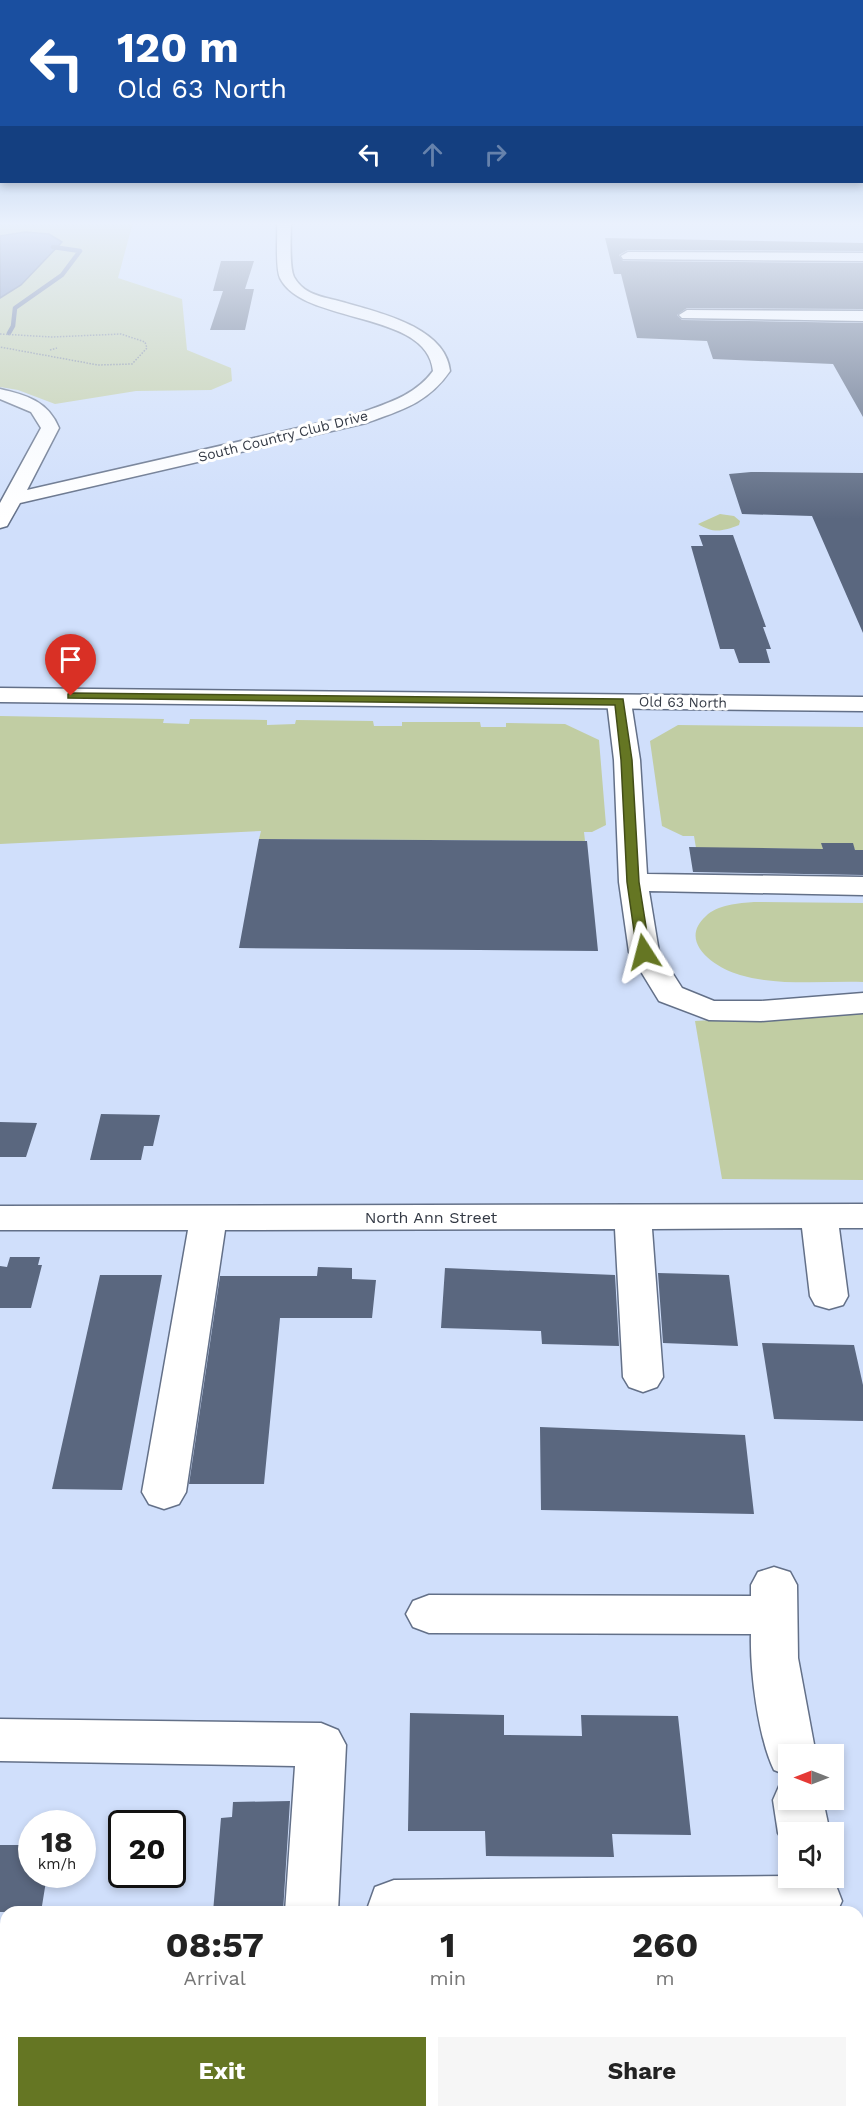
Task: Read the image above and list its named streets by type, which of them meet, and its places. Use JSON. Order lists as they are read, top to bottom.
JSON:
{
  "streets": {
    "street": ["South Country Club Drive", "Old 63 North", "North Ann Street"]
  },
  "north": "left",
  "page": {
    "turn": ["120 m", "Old 63 North"],
    "speed": "18 km/h",
    "limit": "20",
    "eta": [
      "08:57",
      "Arrival",
      "1",
      "min",
      "260",
      "m"
    ],
    "buttons": ["Exit", "Share"]
  }
}
